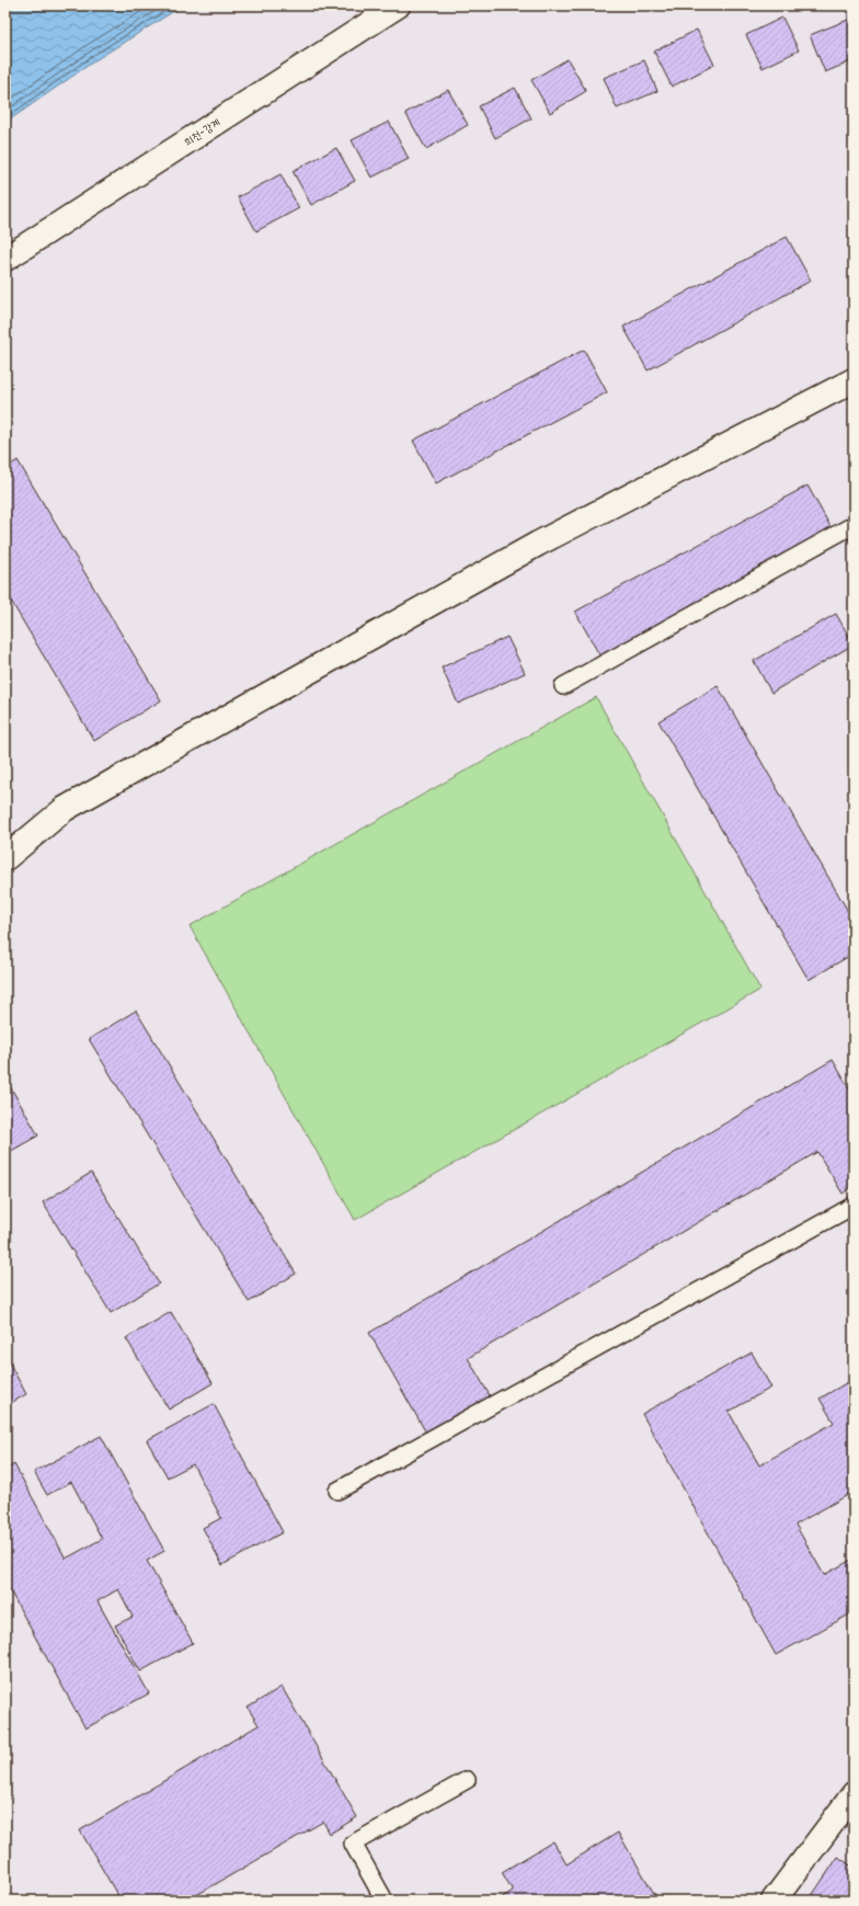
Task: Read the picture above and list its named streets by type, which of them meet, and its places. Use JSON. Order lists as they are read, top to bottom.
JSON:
{
  "streets": {
    "main road": ["희천-강계"]
  }
}
